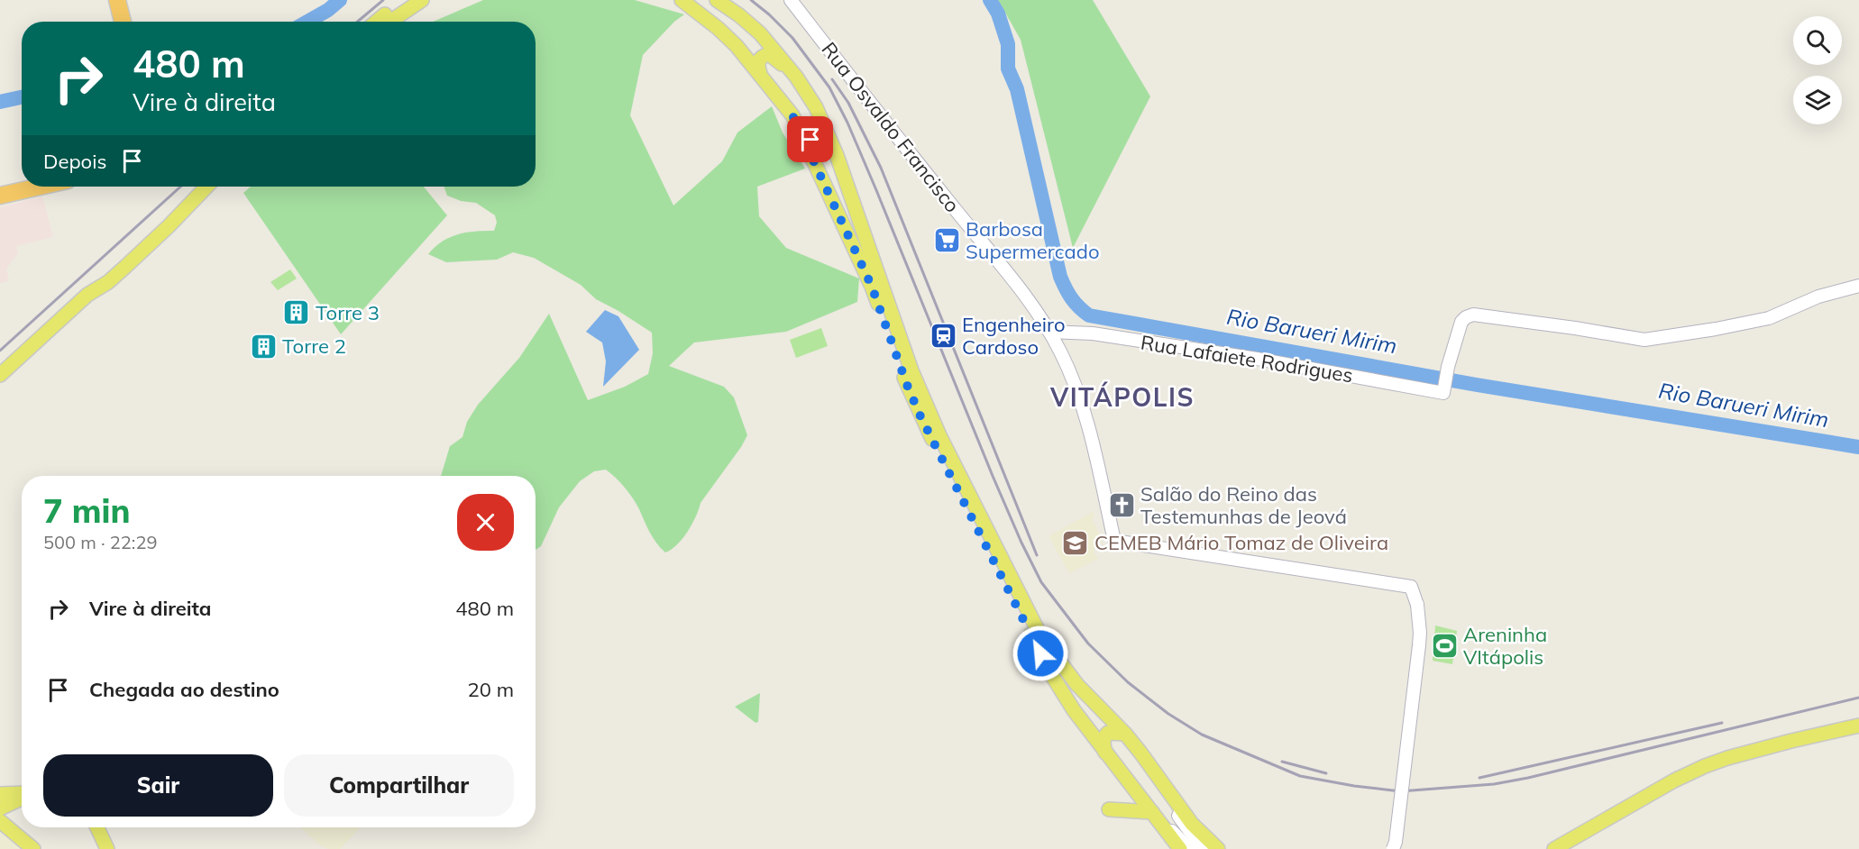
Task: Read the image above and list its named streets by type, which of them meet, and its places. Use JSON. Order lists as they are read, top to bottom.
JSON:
{
  "streets": {
    "main road": ["Rua Osvaldo Francisco", "Rua Lafaiete Rodrigues"]
  },
  "crossings": [
    ["Rua Osvaldo Francisco", "Rua Lafaiete Rodrigues"]
  ],
  "districts": ["VITÁPOLIS"],
  "water": ["Rio Barueri Mirim"],
  "places": {
    "supermarket": ["Barbosa Supermercado"],
    "building": ["Torre 3", "Torre 2"],
    "station": ["Engenheiro Cardoso"],
    "church": ["Salão do Reino das Testemunhas de Jeová"],
    "school or university": ["CEMEB Mário Tomaz de Oliveira"],
    "sports": ["Areninha VItápolis"]
  },
  "page": {
    "turn": ["480 m", "Vire à direita"],
    "then": "Depois",
    "heading": ["7 min", "500 m · 22:29"],
    "list": [
      {
        "name": "Vire à direita",
        "value": "480 m"
      },
      {
        "name": "Chegada ao destino",
        "value": "20 m"
      }
    ],
    "buttons": ["Sair", "Compartilhar"]
  }
}
